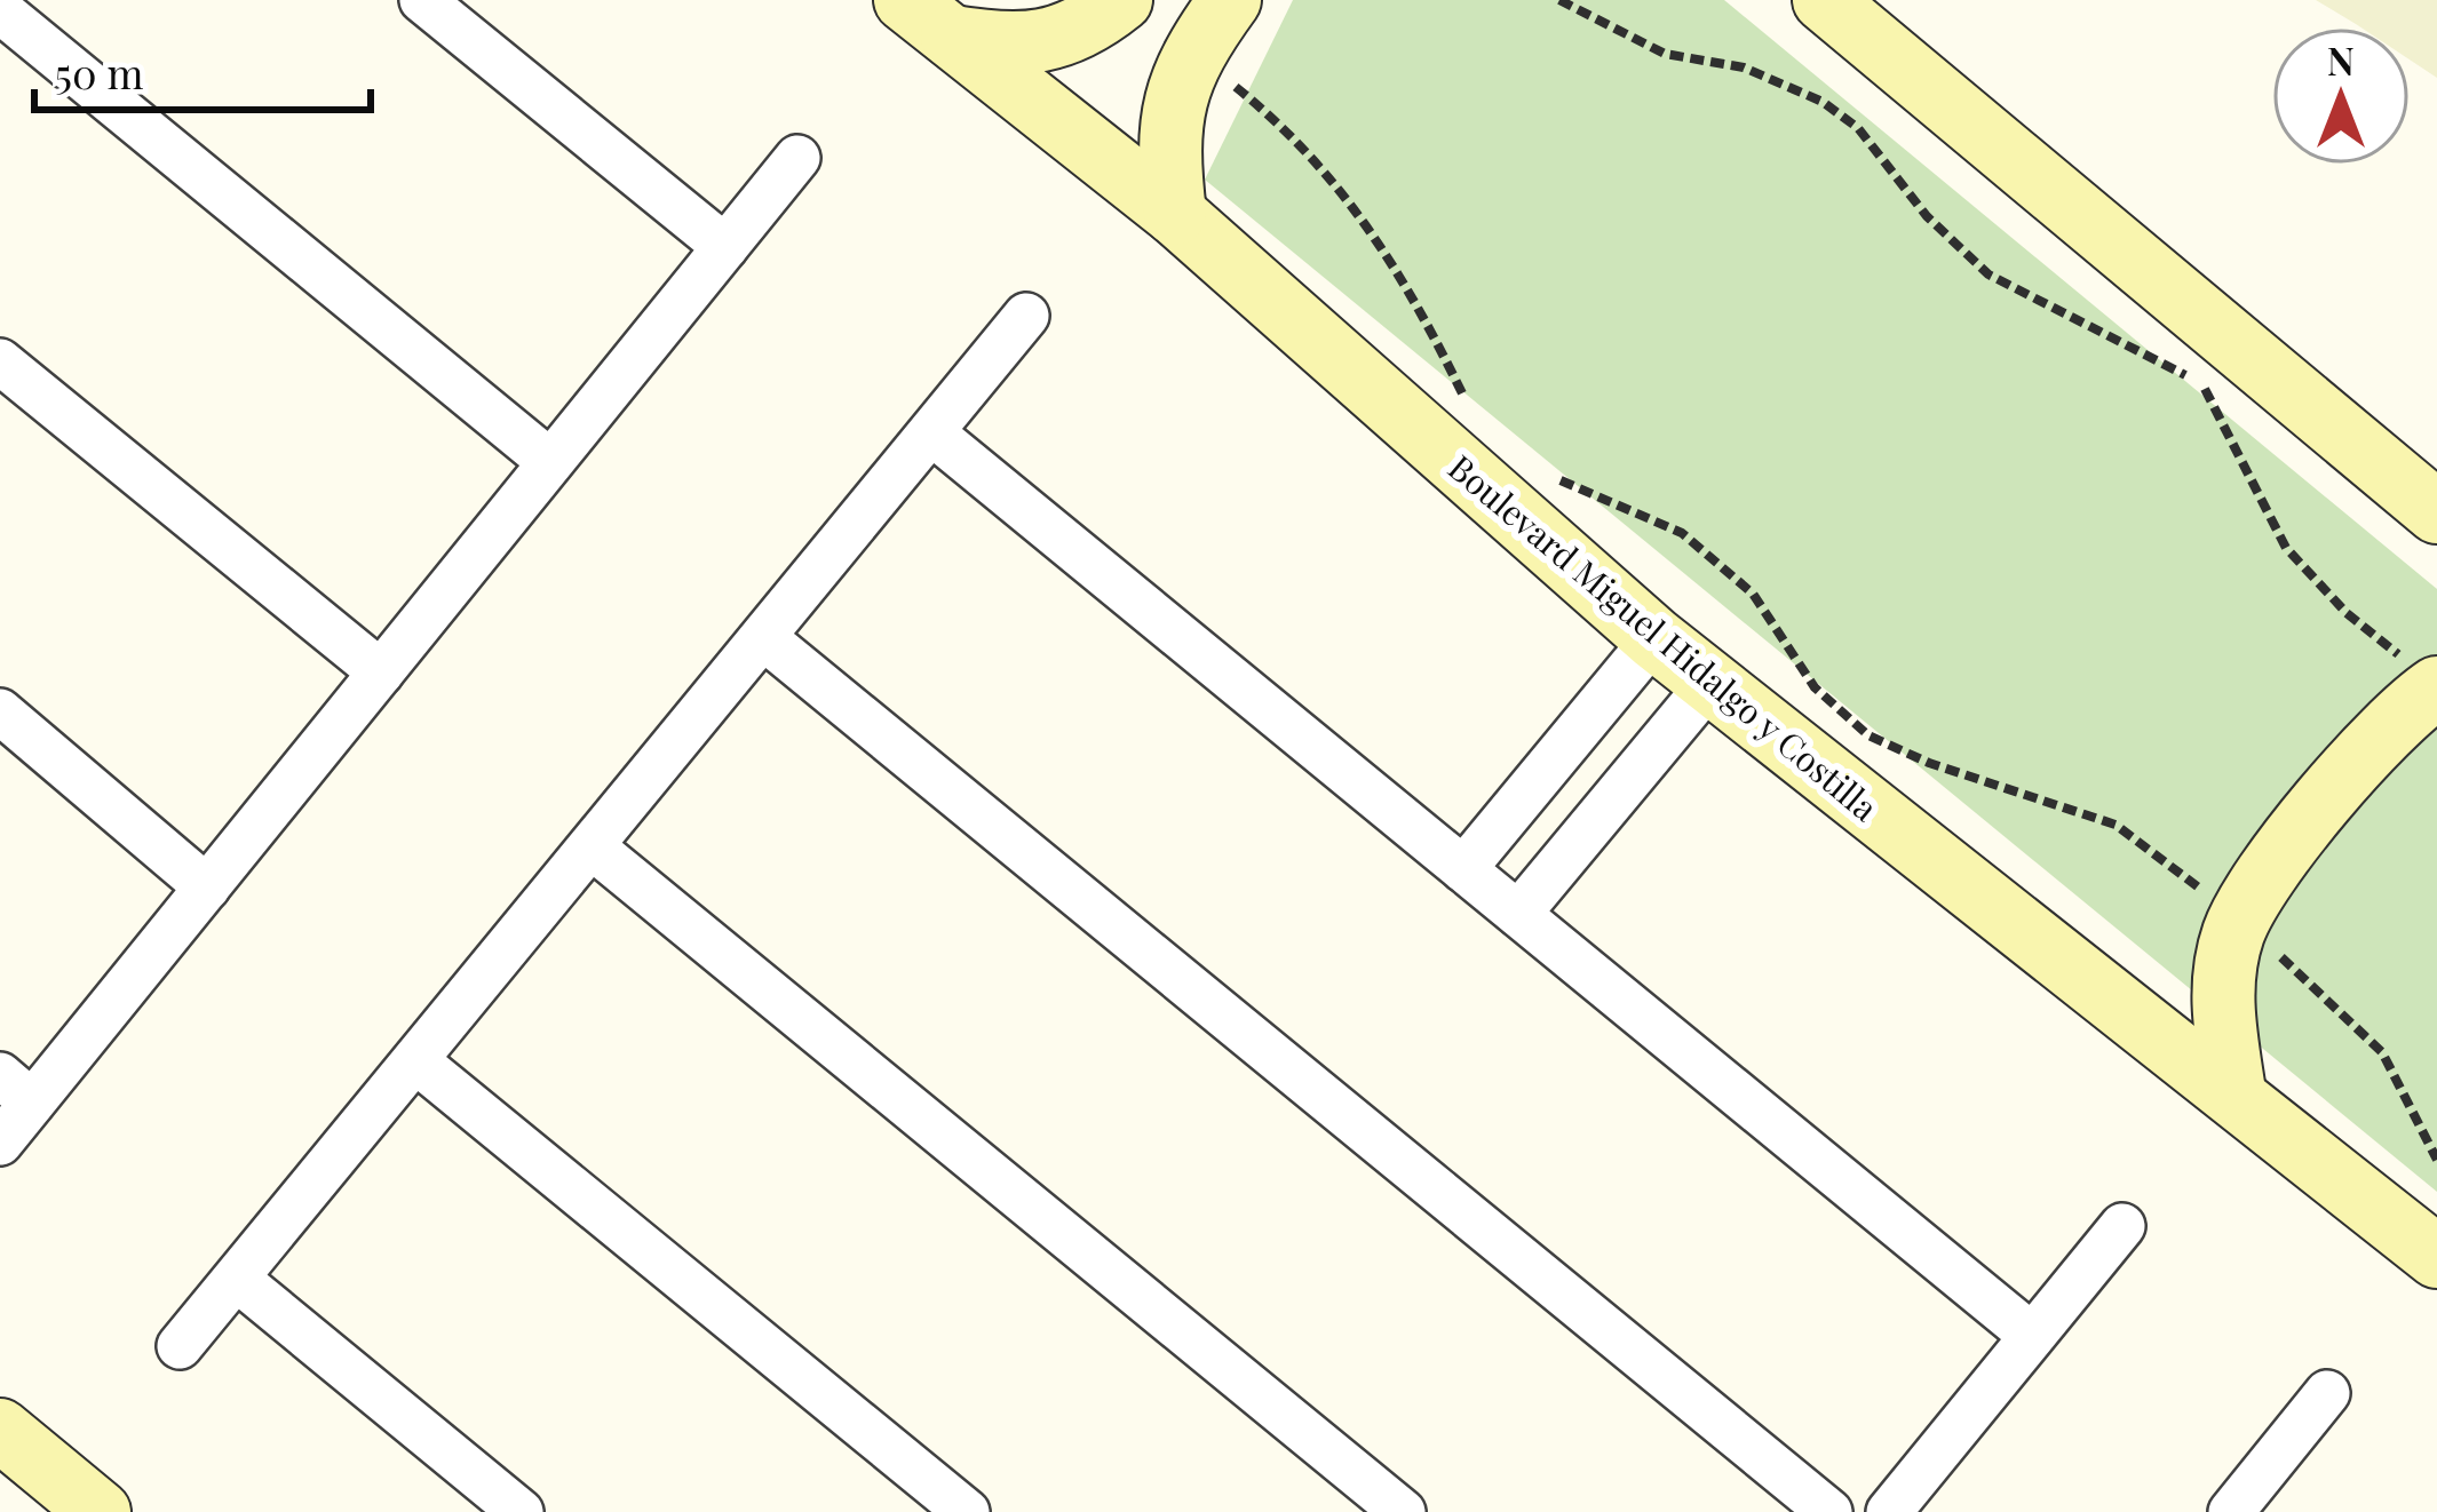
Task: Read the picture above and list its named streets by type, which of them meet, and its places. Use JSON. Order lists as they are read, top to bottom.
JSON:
{
  "streets": {
    "street": ["Boulevard Miguel Hidalgo y Costilla"]
  },
  "scale_bar": "50 m",
  "north": "top"
}
